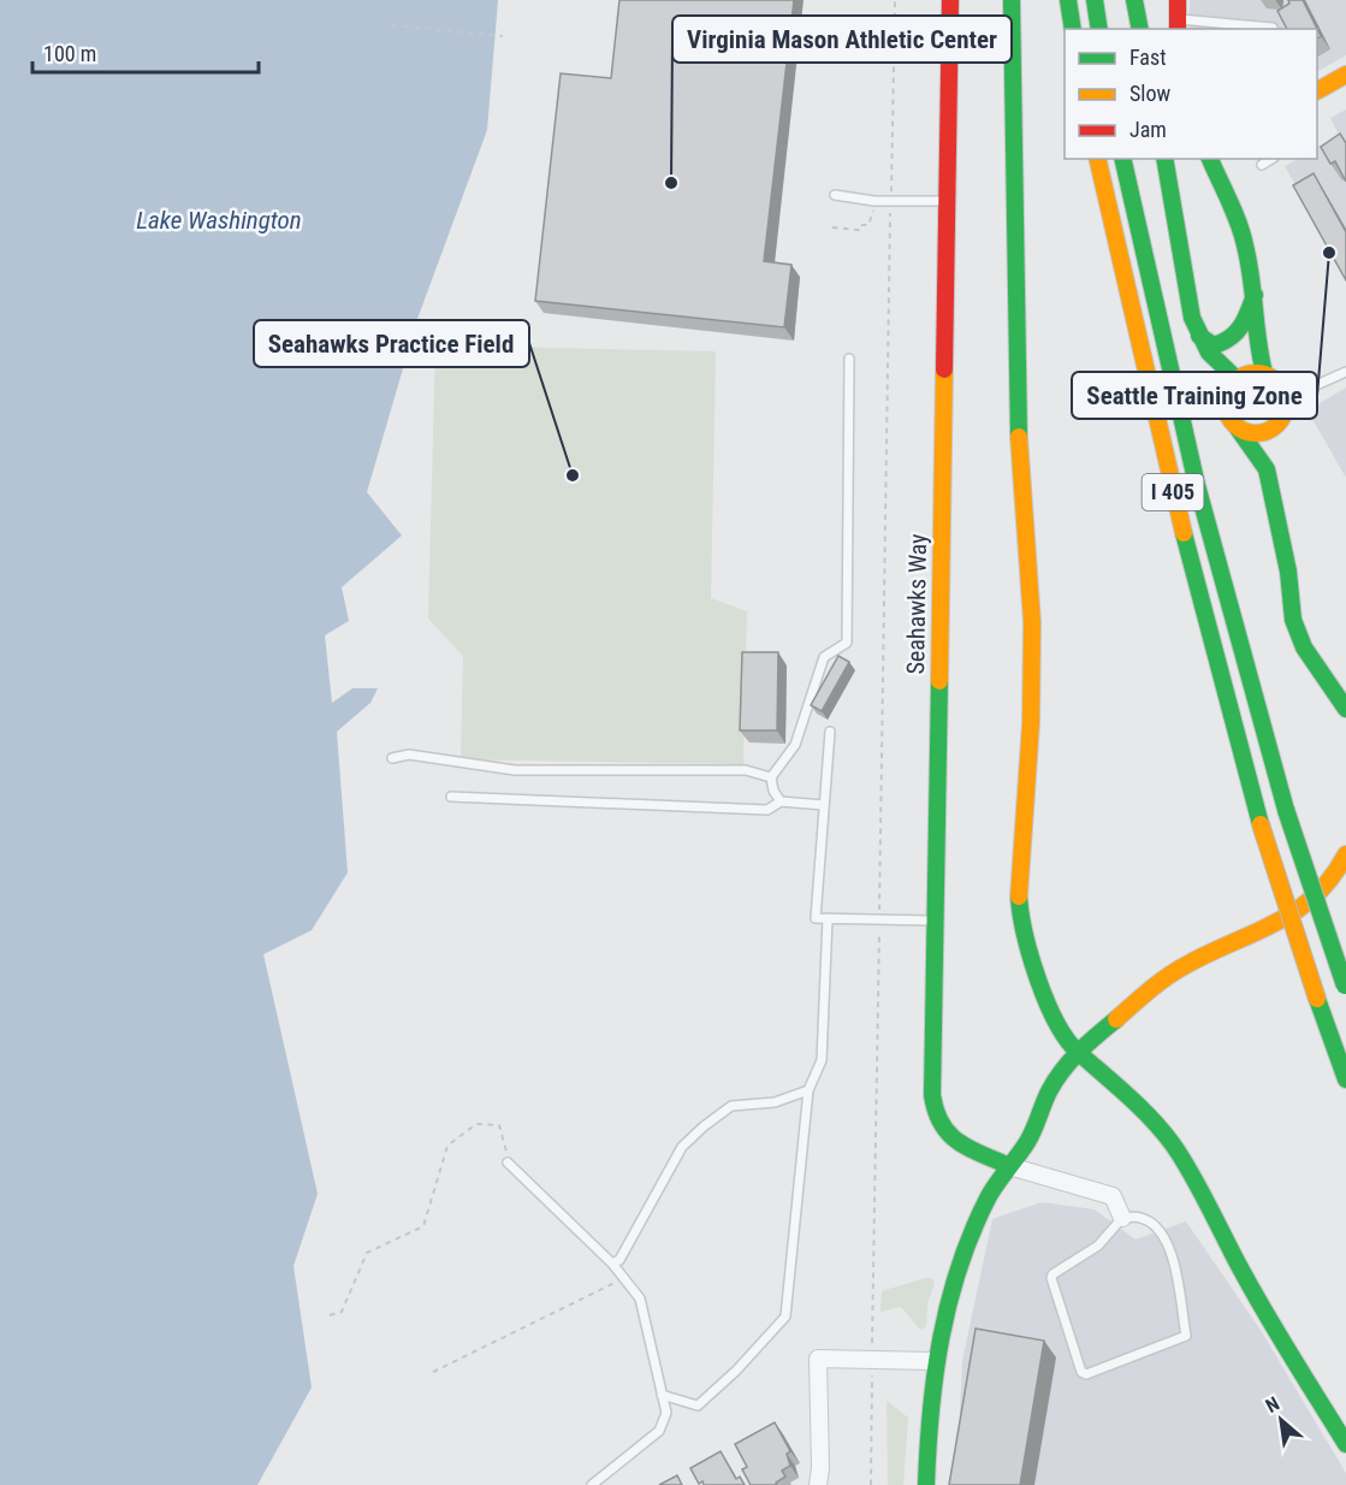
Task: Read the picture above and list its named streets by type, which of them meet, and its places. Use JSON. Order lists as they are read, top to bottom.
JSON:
{
  "streets": {
    "main road": ["I 405", "Seahawks Way"]
  },
  "water": ["Lake Washington"],
  "places": ["Virginia Mason Athletic Center", "Seattle Training Zone", "Seahawks Practice Field"],
  "legend": ["Fast", "Slow", "Jam"],
  "scale_bar": "100 m",
  "north": "top left"
}
